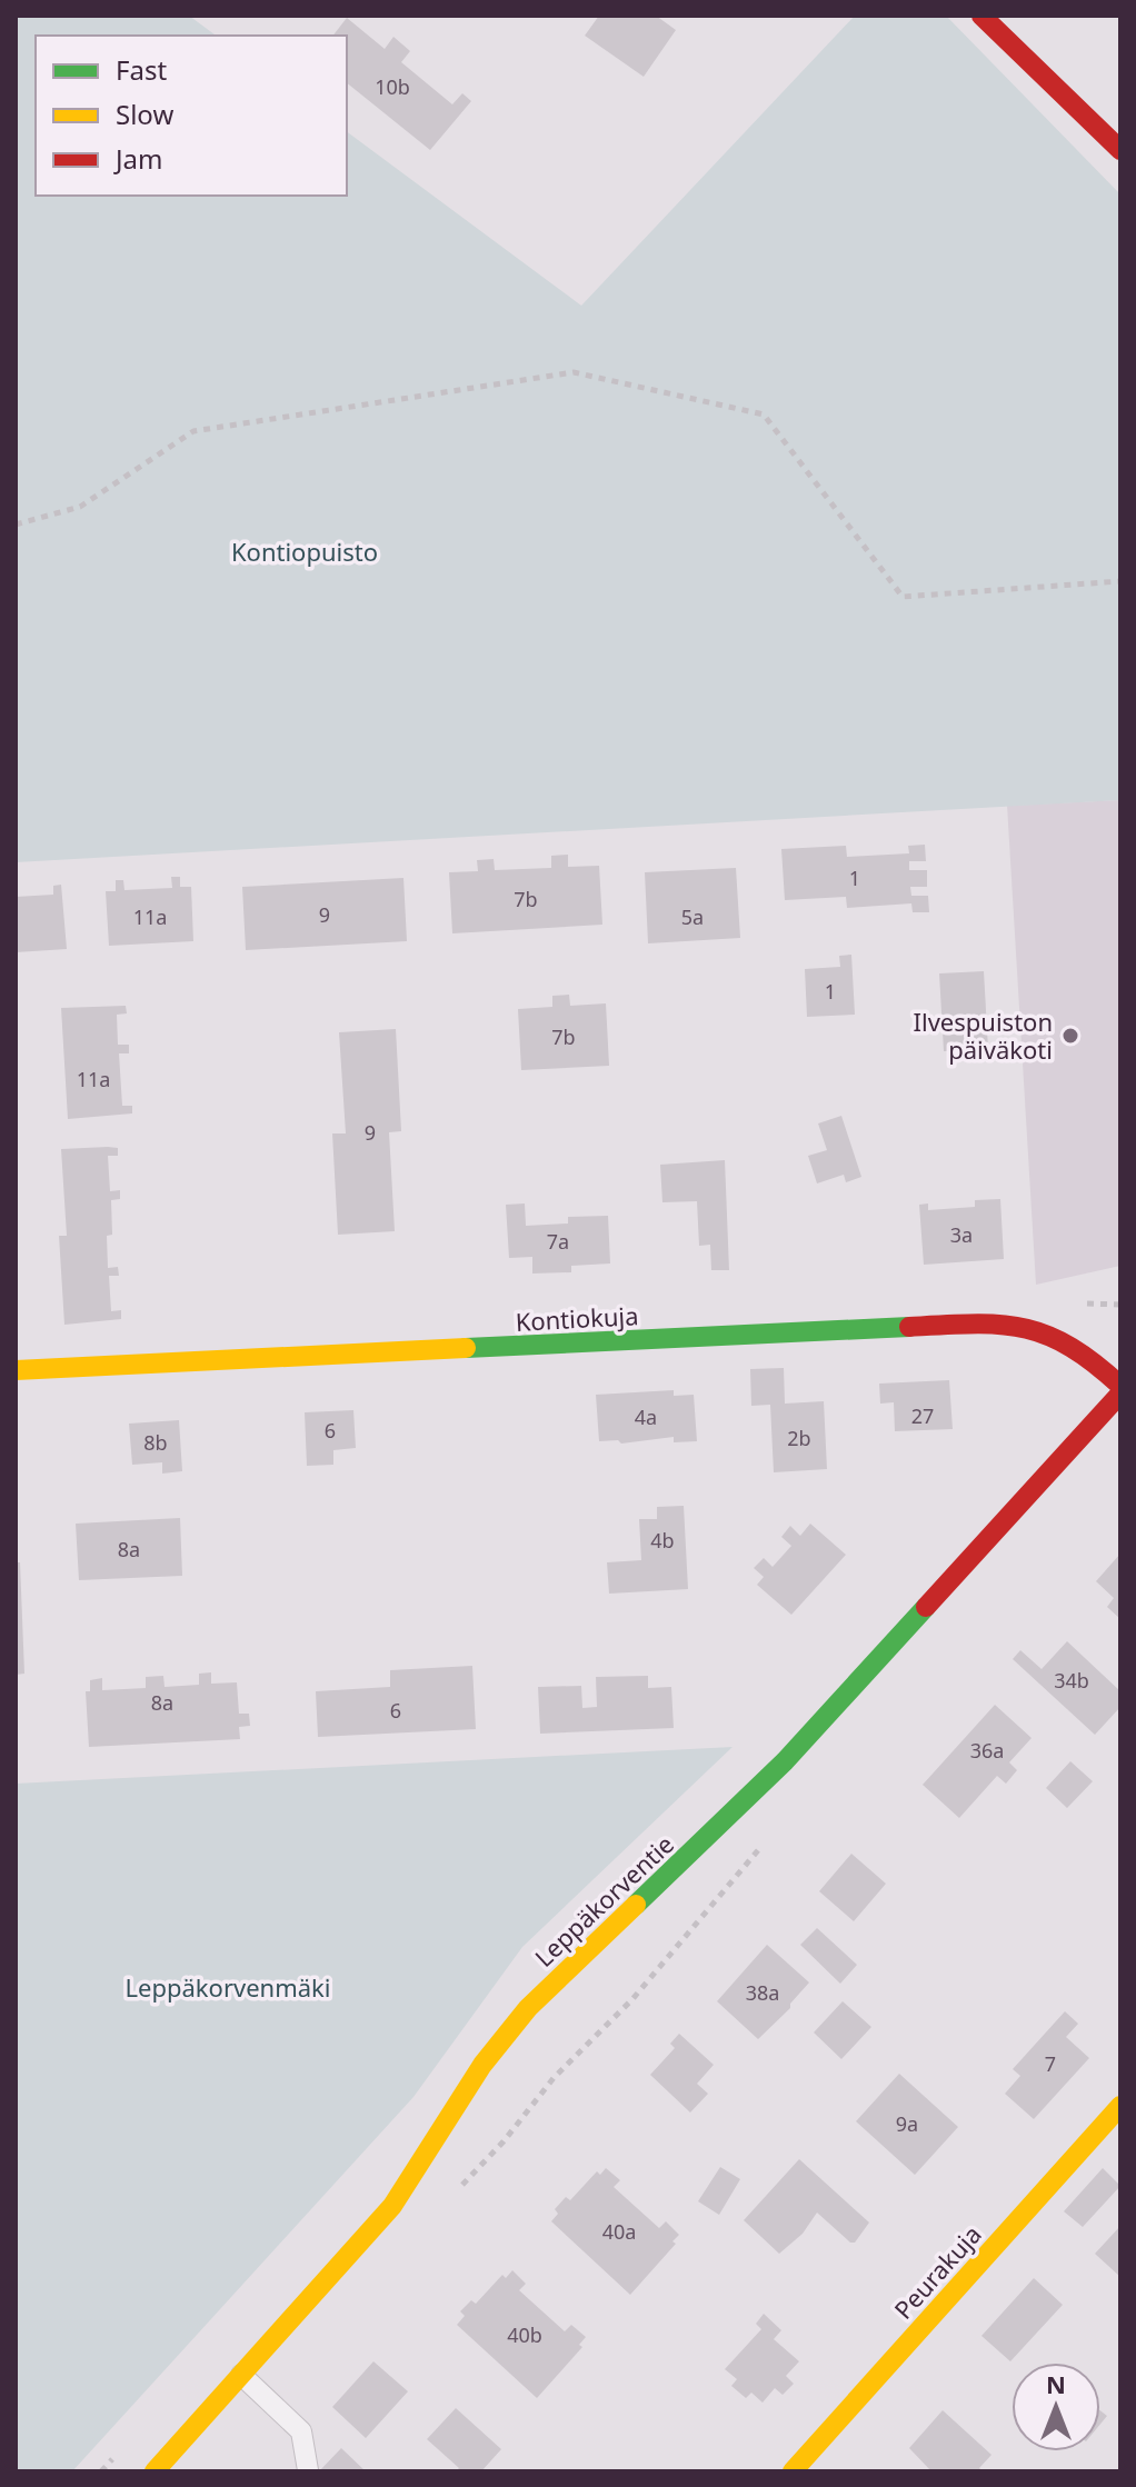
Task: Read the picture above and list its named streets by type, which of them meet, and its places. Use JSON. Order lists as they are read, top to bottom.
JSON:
{
  "streets": {
    "street": ["Kontiokuja", "Leppäkorventie", "Peurakuja"]
  },
  "parks": ["Kontiopuisto", "Leppäkorvenmäki"],
  "places": ["Ilvespuiston päiväkoti"],
  "house_numbers": [
    "10b",
    "1",
    "7b",
    "9",
    "11a",
    "5a",
    "1",
    "7b",
    "11a",
    "9",
    "3a",
    "7a",
    "27",
    "4a",
    "6",
    "2b",
    "8b",
    "4b",
    "8a",
    "34b",
    "8a",
    "6",
    "36a",
    "38a",
    "7",
    "9a",
    "40a",
    "40b"
  ],
  "legend": ["Fast", "Slow", "Jam"],
  "north": "top"
}
